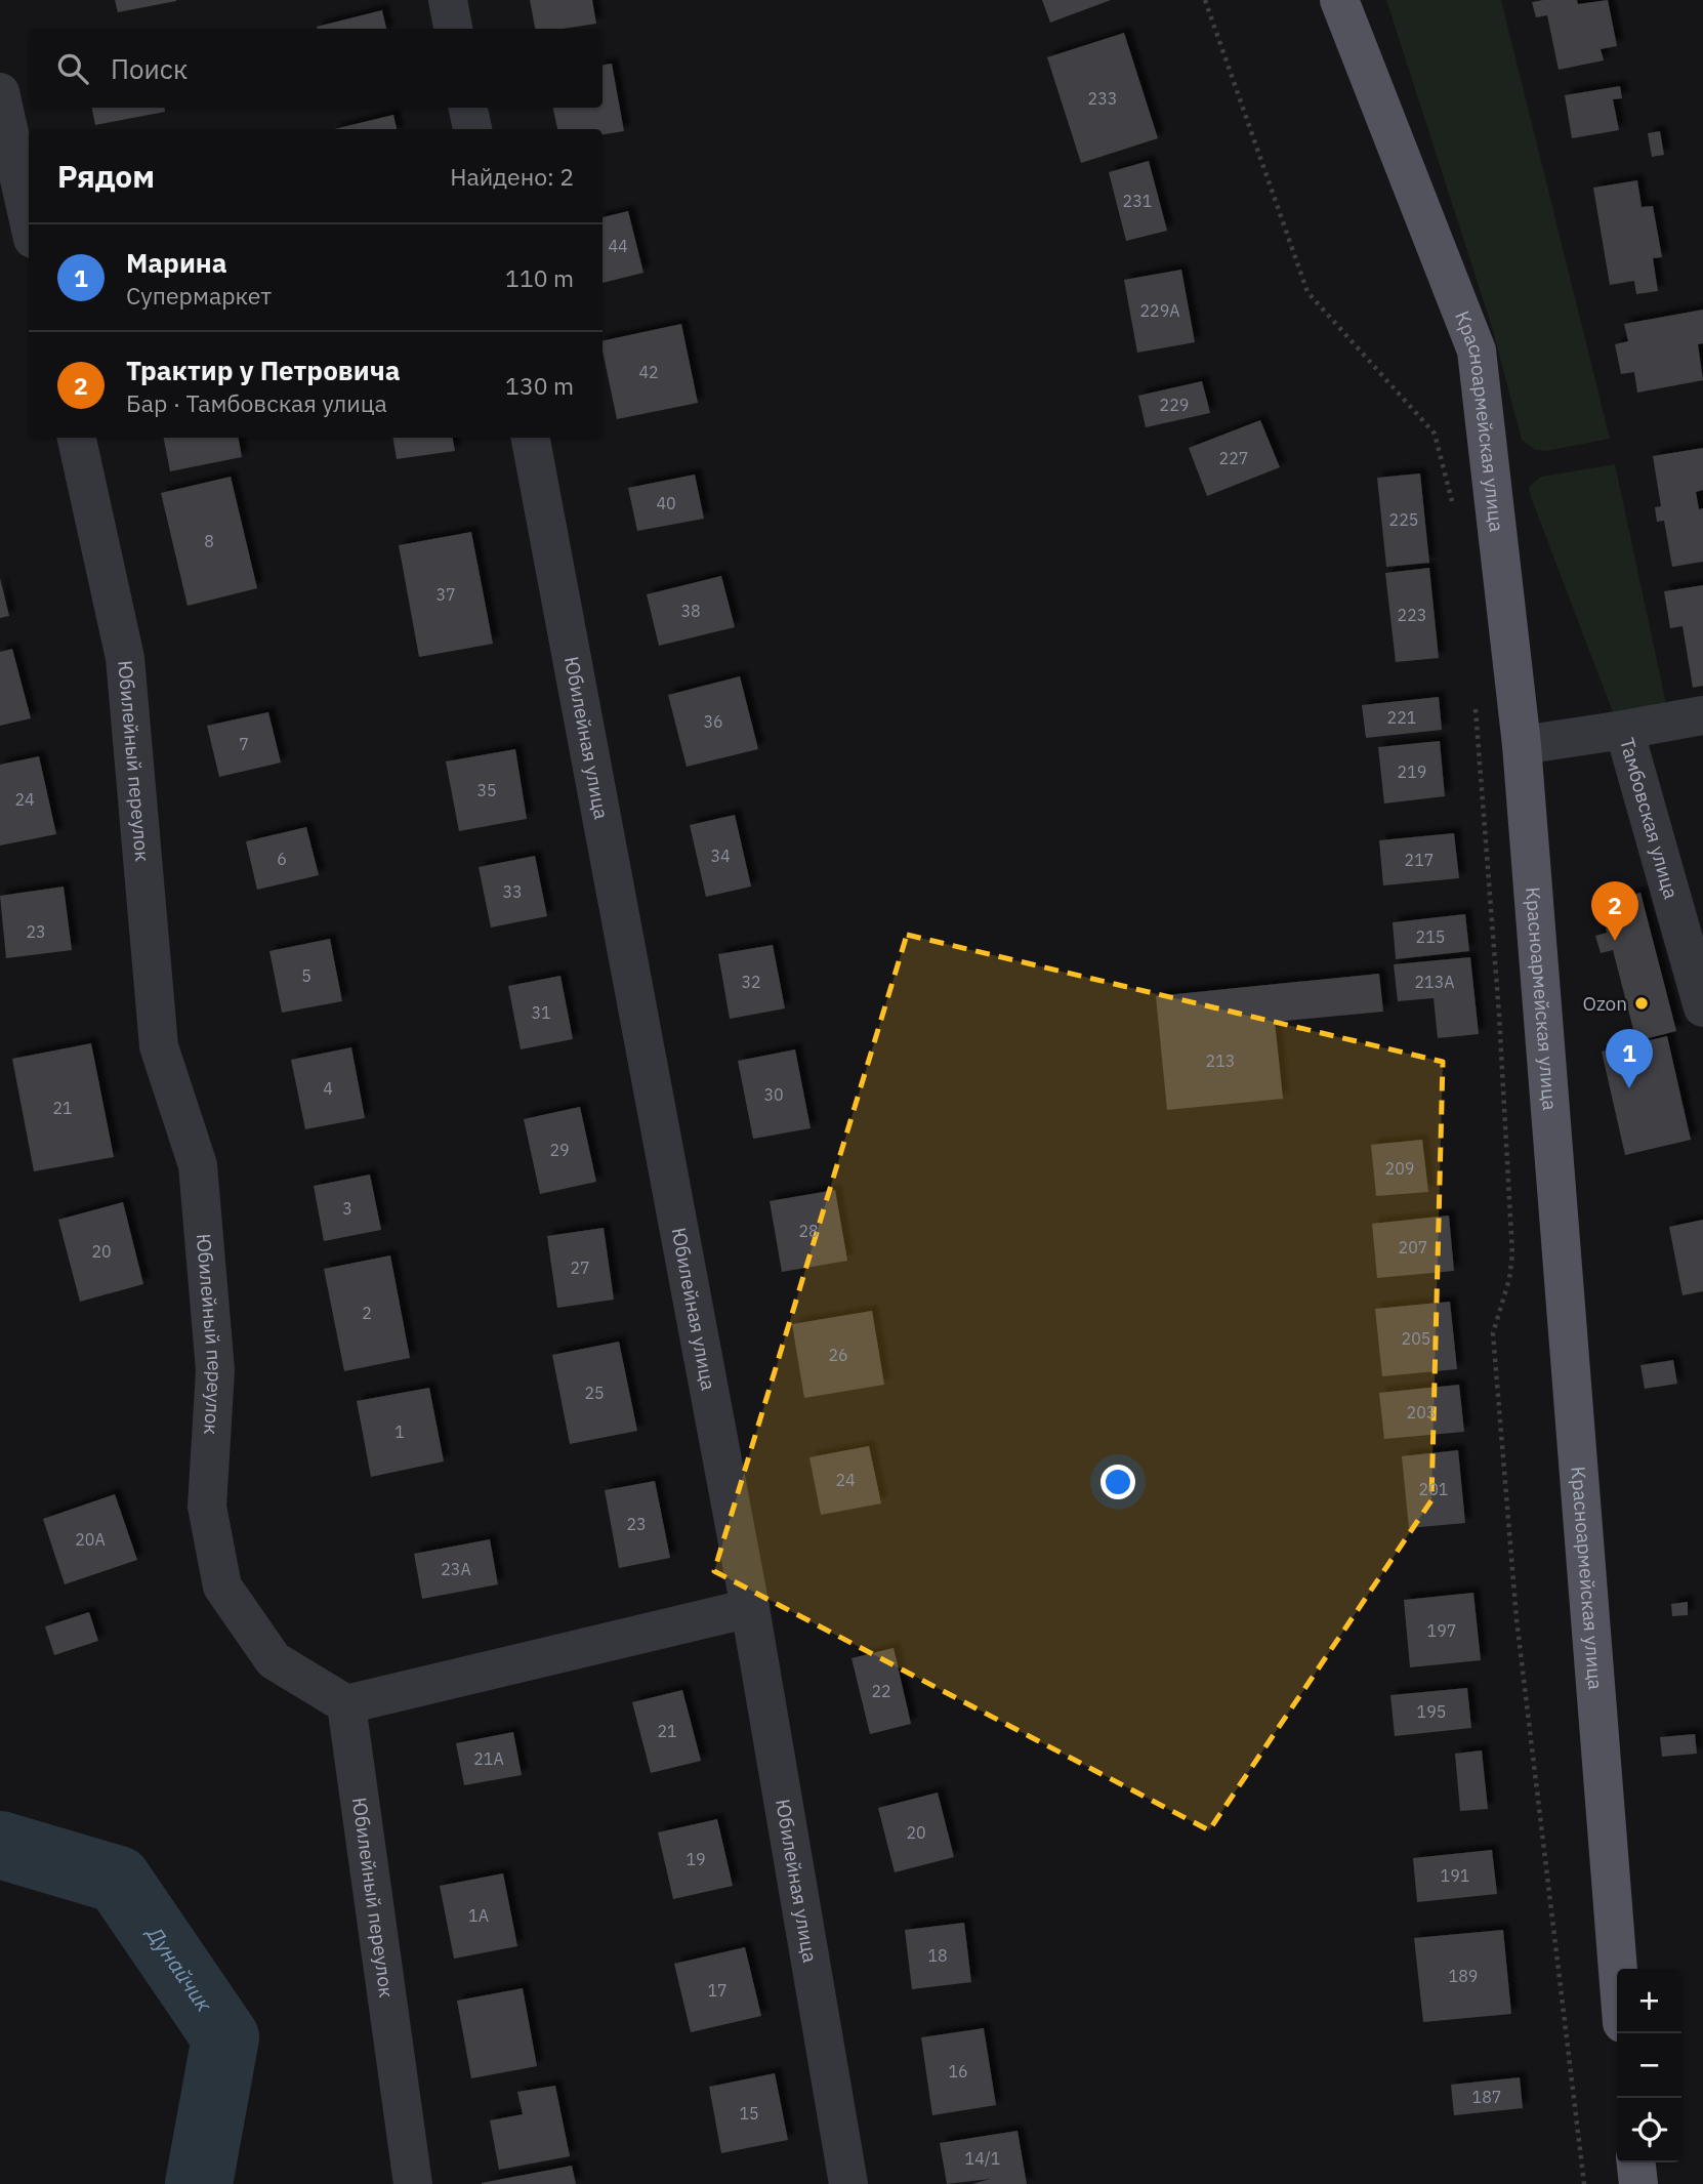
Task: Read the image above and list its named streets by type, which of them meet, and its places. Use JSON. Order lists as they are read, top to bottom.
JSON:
{
  "streets": {
    "main road": ["Красноармейская улица"],
    "street": ["Юбилейная улица", "Юбилейный переулок", "Тамбовская улица"]
  },
  "crossings": [
    ["Красноармейская улица", "Тамбовская улица"]
  ],
  "water": ["Дунайчик"],
  "places": ["Ozon"],
  "house_numbers": [
    "233",
    "231",
    "44",
    "229А",
    "42",
    "229",
    "227",
    "40",
    "225",
    "8",
    "37",
    "38",
    "223",
    "221",
    "36",
    "7",
    "219",
    "35",
    "24",
    "34",
    "6",
    "217",
    "33",
    "23",
    "215",
    "5",
    "32",
    "213А",
    "31",
    "213",
    "4",
    "30",
    "21",
    "29",
    "209",
    "3",
    "28",
    "207",
    "20",
    "27",
    "2",
    "205",
    "26",
    "25",
    "203",
    "1",
    "24",
    "201",
    "23",
    "20А",
    "23А",
    "197",
    "22",
    "195",
    "21",
    "21А",
    "20",
    "19",
    "191",
    "1А",
    "18",
    "189",
    "17",
    "16",
    "187",
    "15",
    "14/1"
  ],
  "page": {
    "search": "Поиск",
    "heading": ["Рядом", "Найдено: 2"],
    "list": [
      {
        "mark": "1",
        "name": "Марина",
        "note": "Супермаркет",
        "value": "110 m"
      },
      {
        "mark": "2",
        "name": "Трактир у Петровича",
        "note": "Бар · Тамбовская улица",
        "value": "130 m"
      }
    ],
    "pins": ["2", "1"],
    "map_buttons": ["+", "−"]
  }
}
